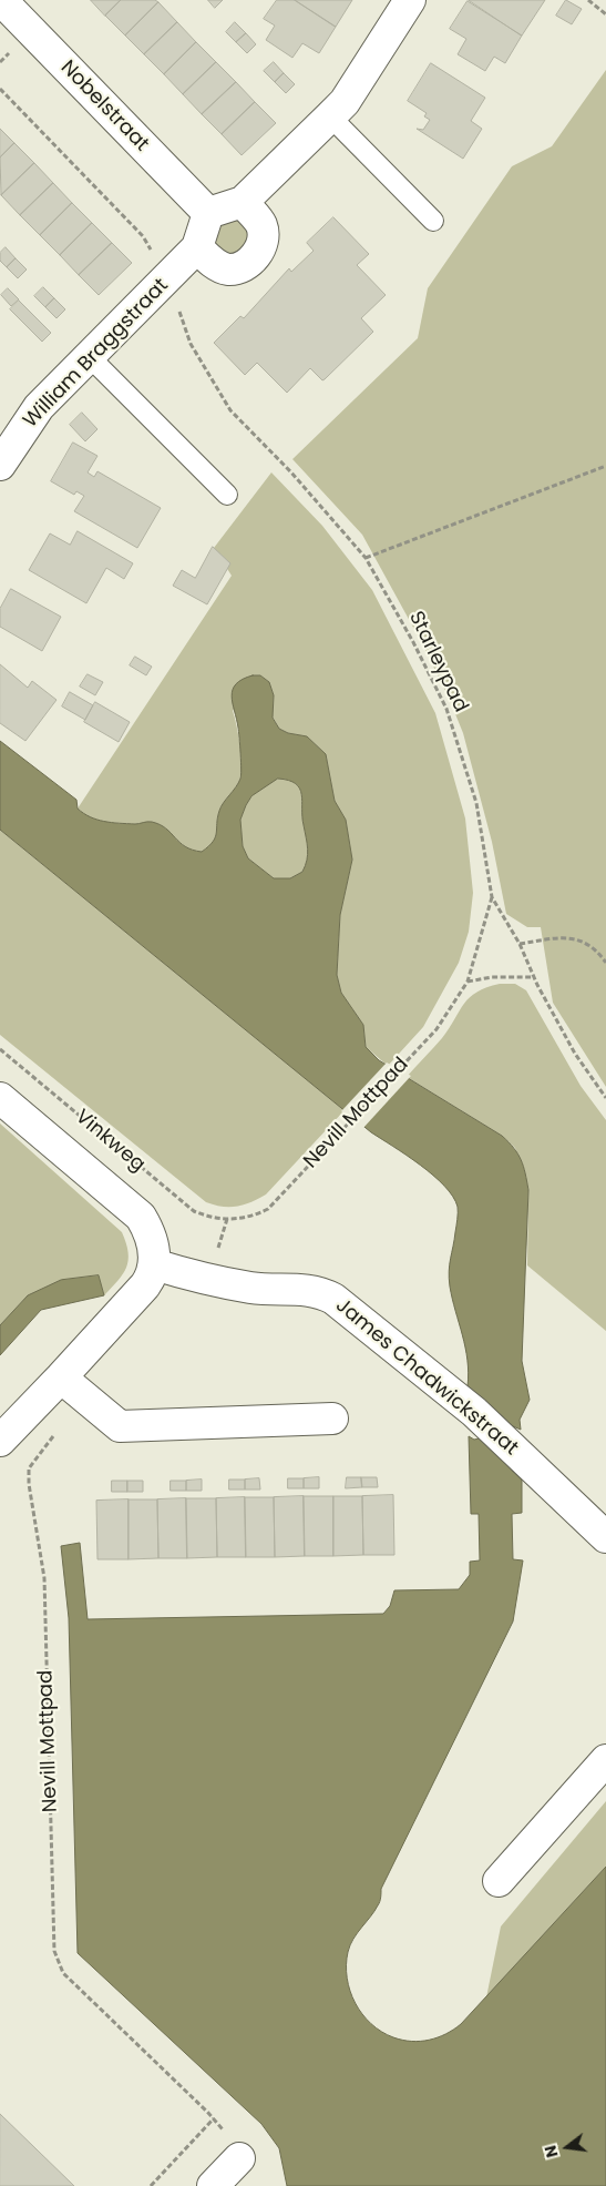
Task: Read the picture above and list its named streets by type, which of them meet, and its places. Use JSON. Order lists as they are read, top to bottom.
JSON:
{
  "streets": {
    "street": [
      "Nobelstraat",
      "William Braggstraat",
      "Vinkweg",
      "James Chadwickstraat"
    ],
    "path": ["Starleypad", "Nevill Mottpad"]
  },
  "crossings": [
    ["Nobelstraat", "William Braggstraat"],
    ["William Braggstraat", "Starleypad"],
    ["Starleypad", "Nevill Mottpad"],
    ["Nevill Mottpad", "Vinkweg"],
    ["Vinkweg", "James Chadwickstraat"]
  ],
  "north": "left"
}
